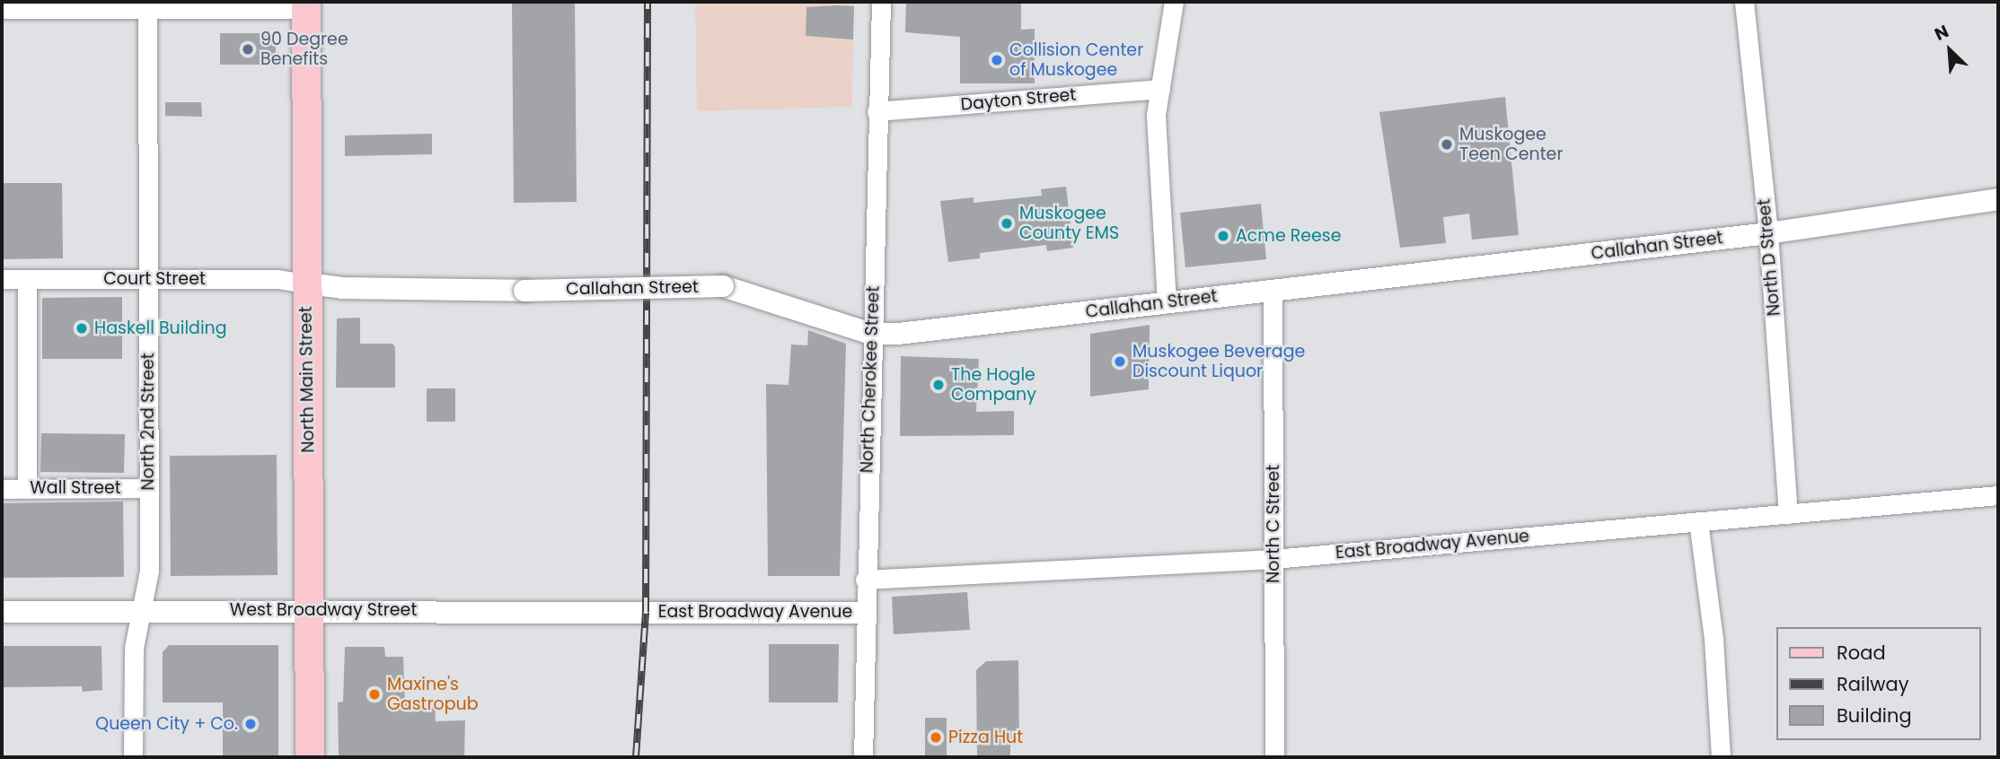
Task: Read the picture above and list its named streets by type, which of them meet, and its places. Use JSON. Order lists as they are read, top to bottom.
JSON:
{
  "streets": {
    "main road": ["North Main Street"],
    "street": [
      "Dayton Street",
      "Callahan Street",
      "North D Street",
      "Court Street",
      "North Cherokee Street",
      "North 2nd Street",
      "Wall Street",
      "North C Street",
      "East Broadway Avenue",
      "West Broadway Street"
    ]
  },
  "crossings": [
    ["Dayton Street", "North Cherokee Street"],
    ["Callahan Street", "North D Street"],
    ["Callahan Street", "Court Street"],
    ["Callahan Street", "North Main Street"],
    ["Callahan Street", "North Cherokee Street"],
    ["Callahan Street", "North C Street"],
    ["North D Street", "East Broadway Avenue"],
    ["Court Street", "North Main Street"],
    ["Court Street", "North 2nd Street"],
    ["North Main Street", "West Broadway Street"],
    ["North Cherokee Street", "East Broadway Avenue"],
    ["North 2nd Street", "Wall Street"],
    ["North 2nd Street", "West Broadway Street"],
    ["North C Street", "East Broadway Avenue"],
    ["East Broadway Avenue", "West Broadway Street"]
  ],
  "places": [
    "90 Degree Benefits",
    "Collision Center of Muskogee",
    "Muskogee Teen Center",
    "Muskogee County EMS",
    "Acme Reese",
    "Haskell Building",
    "Muskogee Beverage Discount Liquor",
    "The Hogle Company",
    "Maxine's Gastropub",
    "Queen City + Co.",
    "Pizza Hut"
  ],
  "legend": ["Road", "Railway", "Building"],
  "north": "top left"
}
